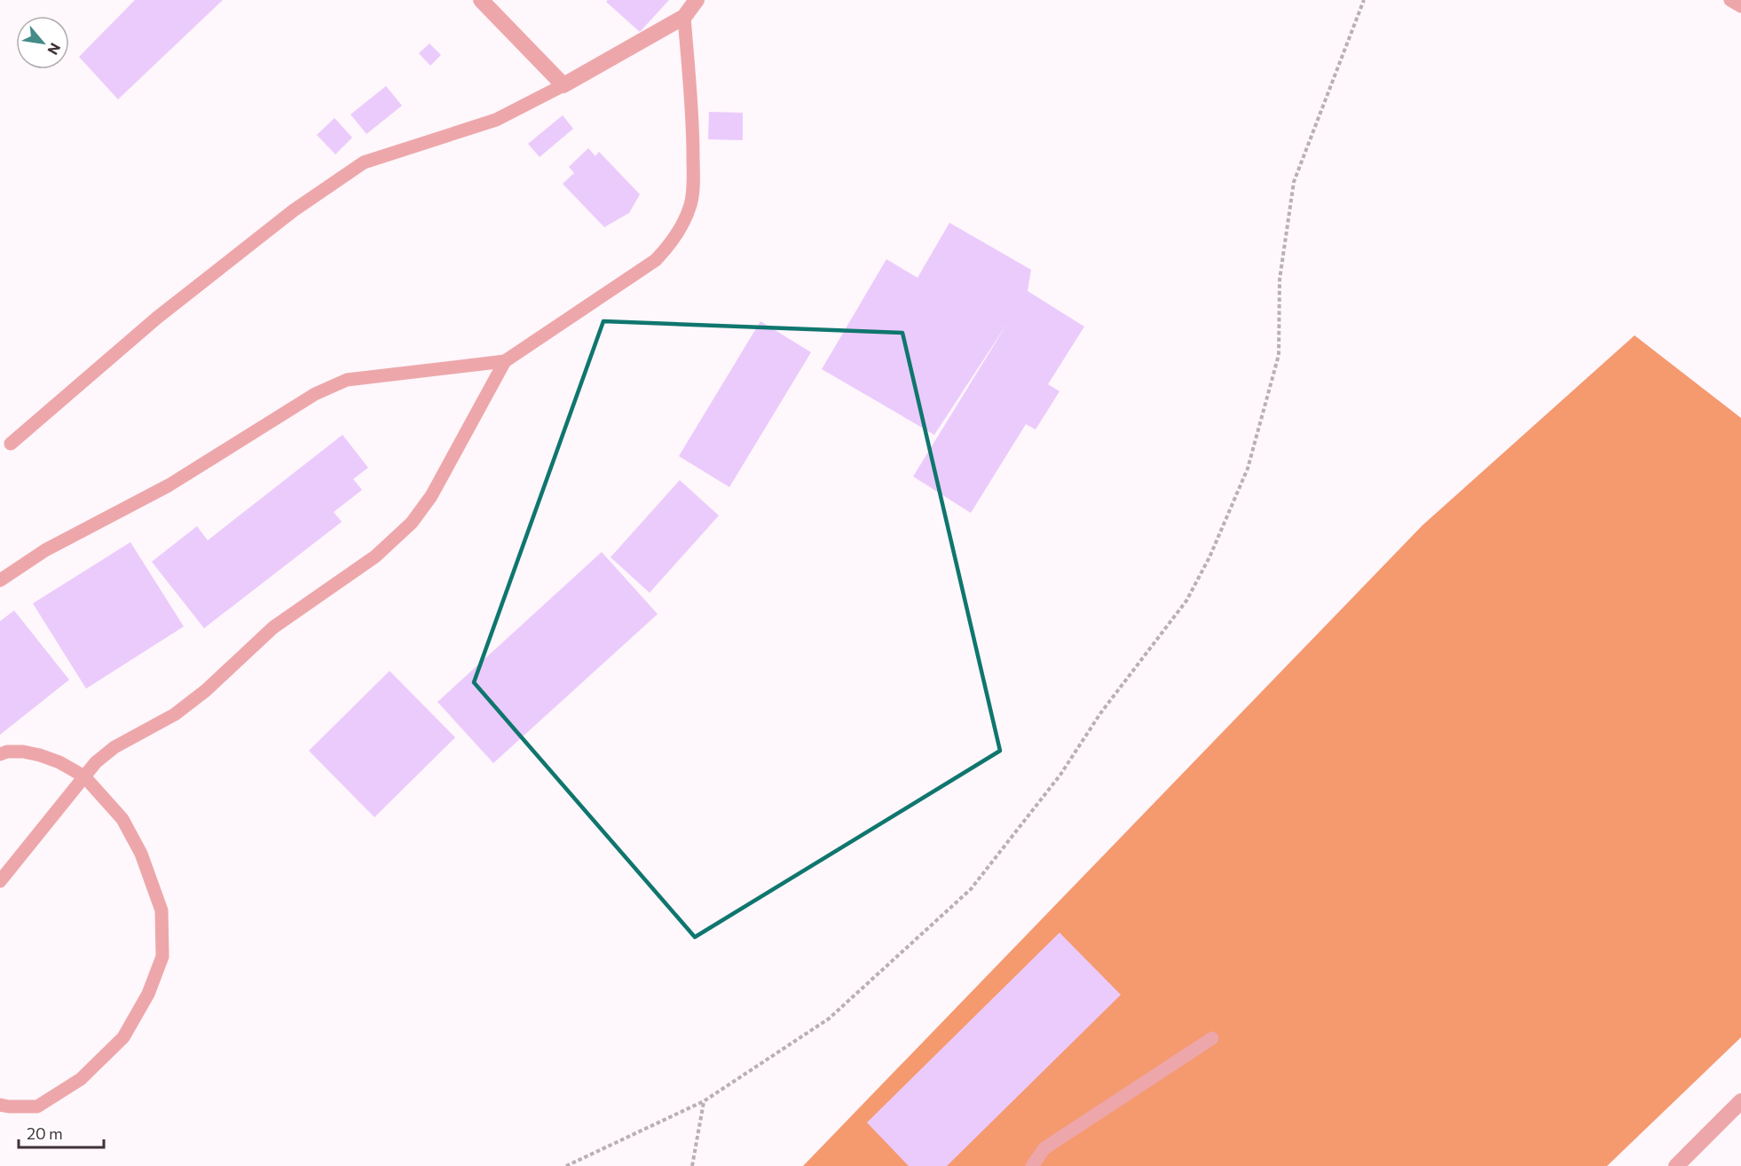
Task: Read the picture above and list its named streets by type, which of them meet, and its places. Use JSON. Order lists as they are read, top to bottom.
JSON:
{
  "scale_bar": "20 m",
  "north": "bottom right"
}
